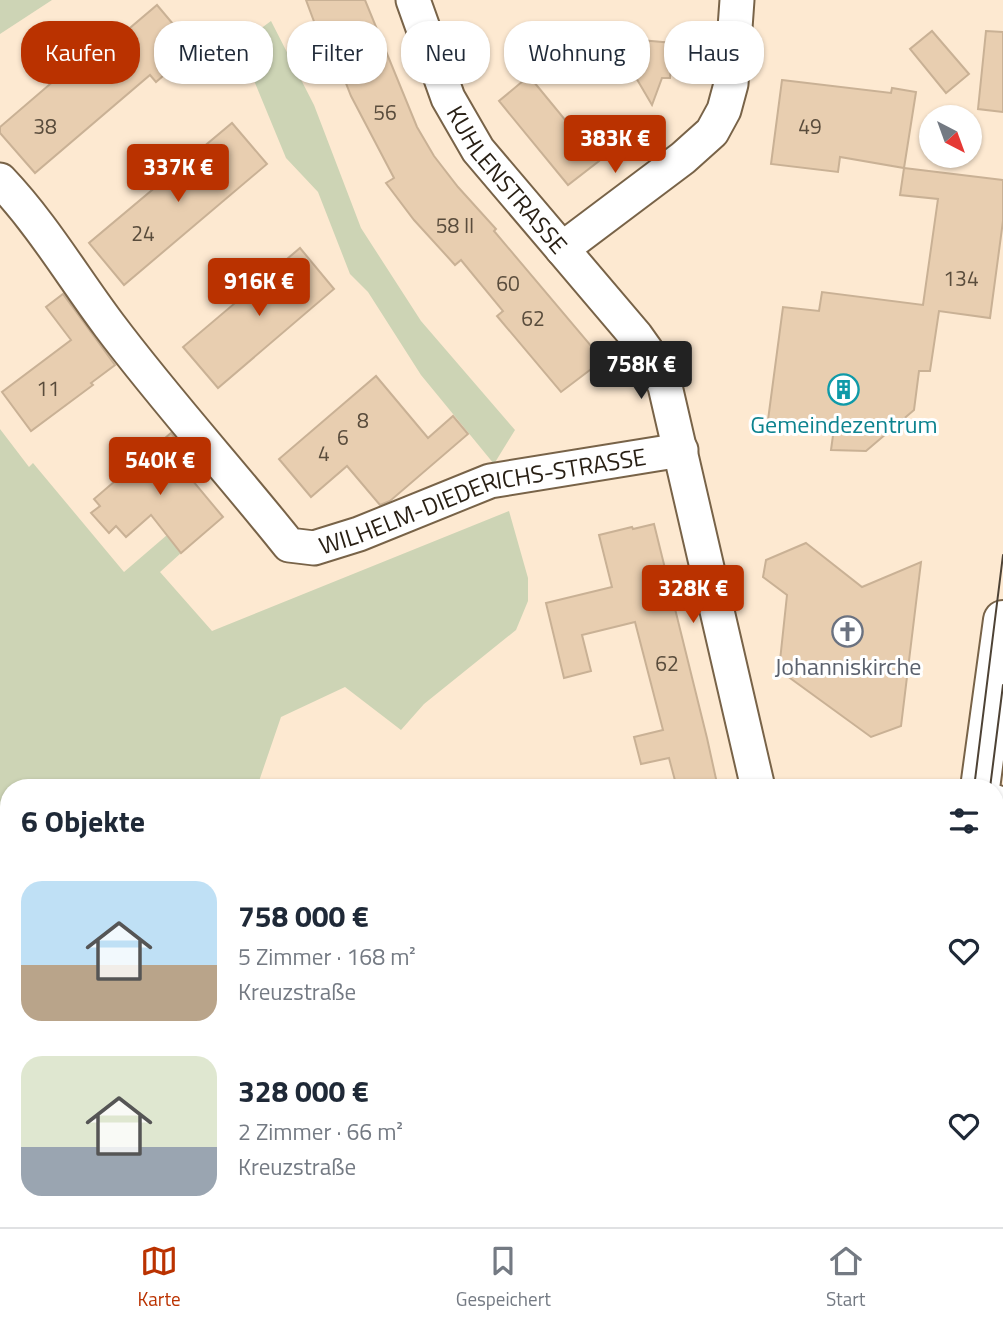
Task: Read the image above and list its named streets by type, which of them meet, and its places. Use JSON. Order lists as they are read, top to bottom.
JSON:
{
  "streets": {
    "street": ["KUHLENSTRASSE", "WILHELM-DIEDERICHS-STRASSE"]
  },
  "crossings": [
    ["KUHLENSTRASSE", "WILHELM-DIEDERICHS-STRASSE"]
  ],
  "places": {
    "building": ["Gemeindezentrum"],
    "church": ["Johanniskirche"]
  },
  "house_numbers": [
    "56",
    "38",
    "49",
    "58 II",
    "24",
    "134",
    "60",
    "62",
    "11",
    "8",
    "6",
    "4",
    "62"
  ],
  "north": "bottom right",
  "page": {
    "chip": [
      "Kaufen",
      "Mieten",
      "Filter",
      "Neu",
      "Wohnung",
      "Haus"
    ],
    "price": [
      "383K €",
      "337K €",
      "916K €",
      "758K €",
      "540K €",
      "328K €"
    ],
    "heading": "6 Objekte",
    "list": [
      {
        "name": "758 000 €",
        "note": "5 Zimmer · 168 m² · Kreuzstraße"
      },
      {
        "name": "328 000 €",
        "note": "2 Zimmer · 66 m² · Kreuzstraße"
      }
    ],
    "tabs": ["Karte", "Gespeichert", "Start"]
  }
}
